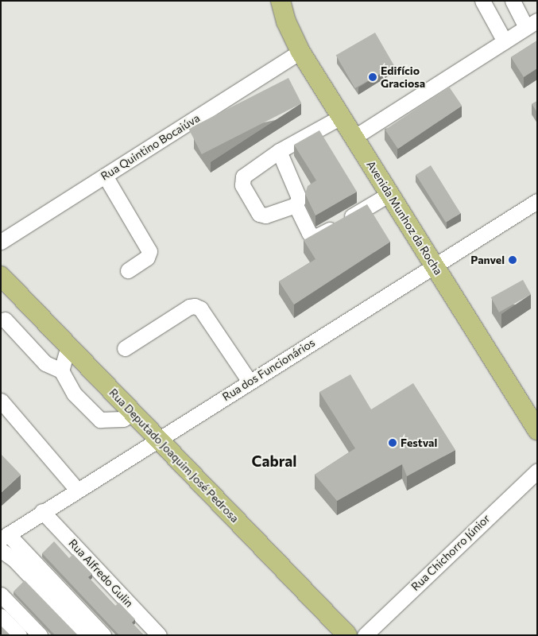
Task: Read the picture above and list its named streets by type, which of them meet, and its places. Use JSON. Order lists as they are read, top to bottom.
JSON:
{
  "streets": {
    "main road": ["Avenida Munhoz da Rocha", "Rua Deputado Joaquim José Pedrosa"],
    "street": [
      "Rua Quintino Bocaiúva",
      "Rua dos Funcionários",
      "Rua Chichorro Júnior",
      "Rua Alfredo Gulin"
    ]
  },
  "crossings": [
    ["Rua Quintino Bocaiúva", "Avenida Munhoz da Rocha"],
    ["Avenida Munhoz da Rocha", "Rua dos Funcionários"],
    ["Rua dos Funcionários", "Rua Deputado Joaquim José Pedrosa"],
    ["Rua dos Funcionários", "Rua Alfredo Gulin"]
  ],
  "districts": ["Cabral"],
  "places": ["Edifício Graciosa", "Panvel", "Festval"]
}
